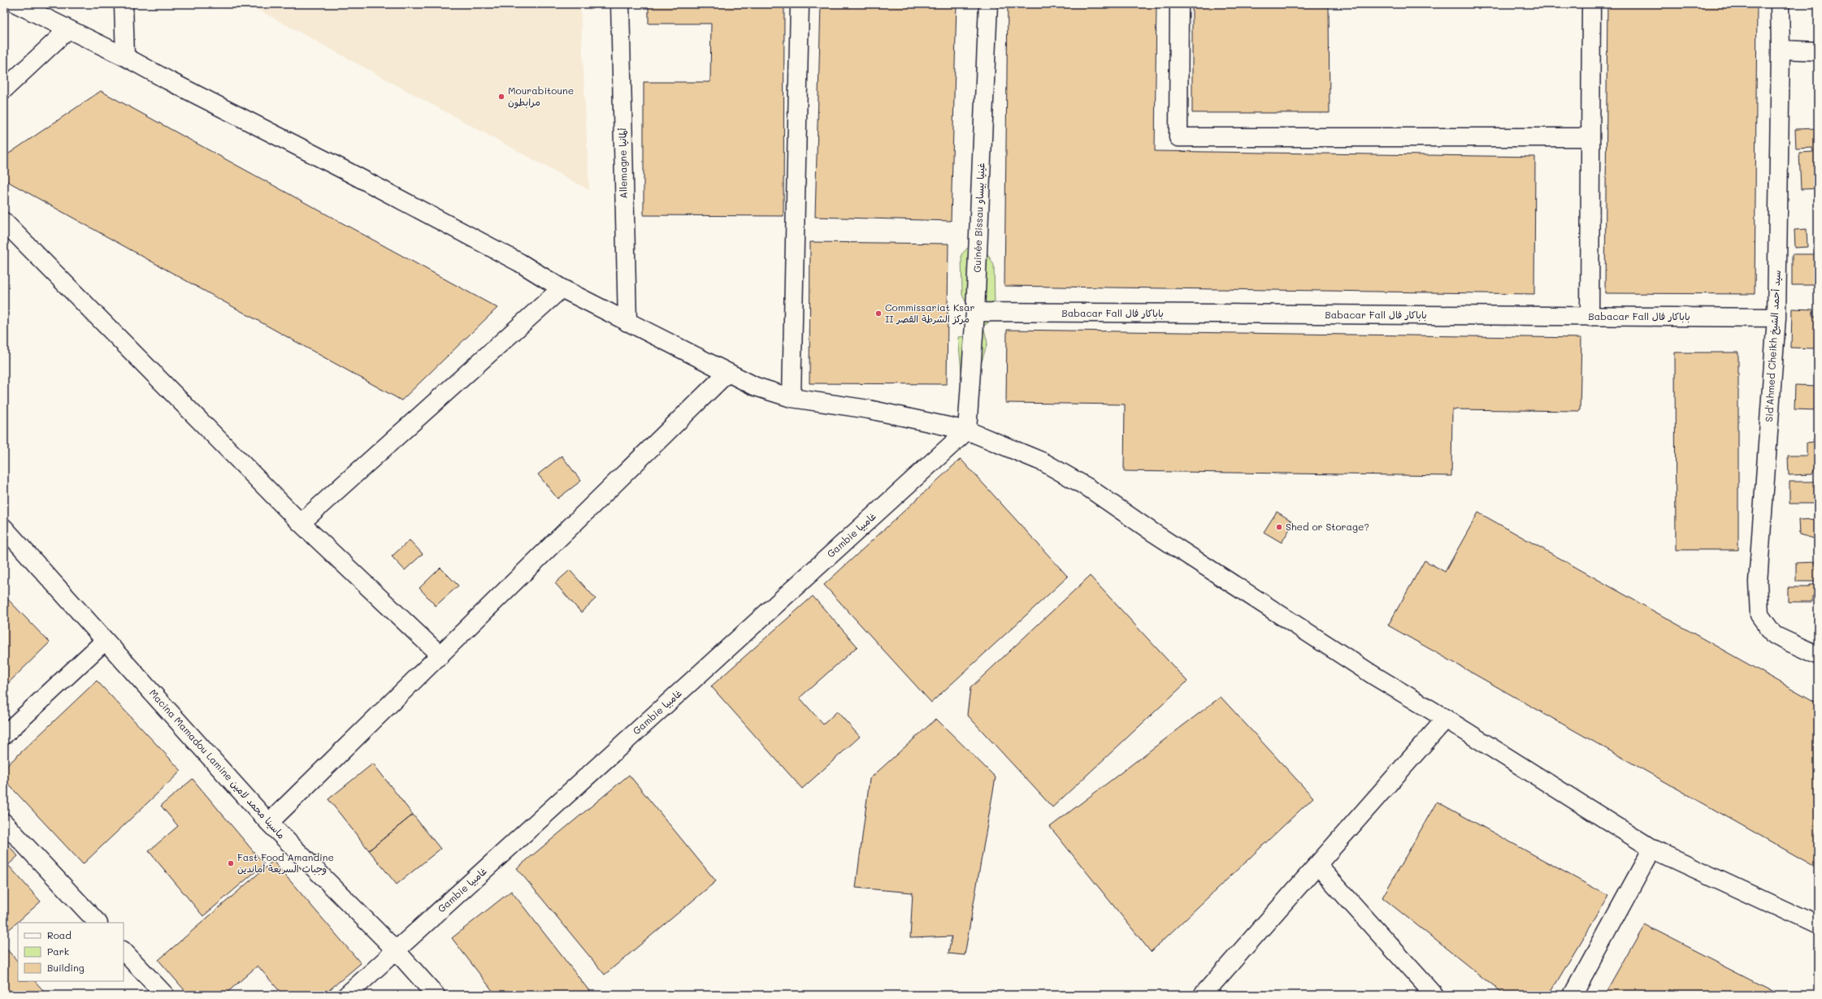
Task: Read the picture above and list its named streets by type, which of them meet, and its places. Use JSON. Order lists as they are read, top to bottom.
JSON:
{
  "streets": {
    "street": [
      "Allemagne ألمانيا",
      "Guinée Bissau غينيا بيساو",
      "Babacar Fall باباكار فال",
      "Sid'Ahmed Cheikh سيد أحمد الشيخ",
      "Gambie غامبيا",
      "Macina Mamadou Lamine ماسينا محمد لامين"
    ]
  },
  "crossings": [
    ["Guinée Bissau غينيا بيساو", "Babacar Fall باباكار فال"],
    ["Guinée Bissau غينيا بيساو", "Gambie غامبيا"],
    ["Babacar Fall باباكار فال", "Sid'Ahmed Cheikh سيد أحمد الشيخ"],
    ["Gambie غامبيا", "Macina Mamadou Lamine ماسينا محمد لامين"]
  ],
  "places": [
    "Mourabitoune مرابطون",
    "Commissariat Ksar II مركز الشرطة القصر",
    "Shed or Storage?",
    "Fast Food Amandine وجبات السريعة أماندين"
  ],
  "legend": ["Road", "Park", "Building"]
}
